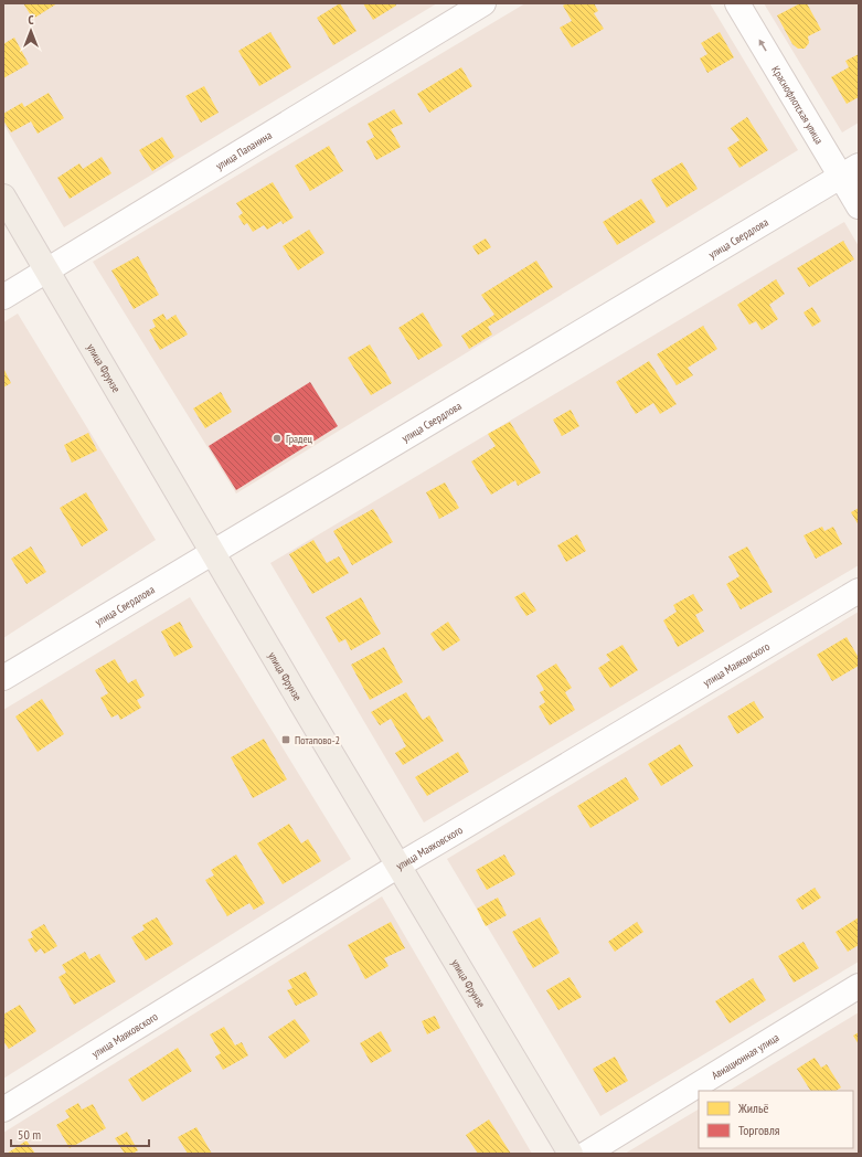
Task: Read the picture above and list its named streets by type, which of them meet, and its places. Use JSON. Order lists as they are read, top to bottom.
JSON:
{
  "streets": {
    "main road": ["улица Фрунзе"],
    "street": [
      "Краснофлотская улица",
      "улица Папанина",
      "улица Свердлова",
      "улица Маяковского",
      "Авиационная улица"
    ]
  },
  "crossings": [
    ["Краснофлотская улица", "улица Свердлова"],
    ["улица Папанина", "улица Фрунзе"],
    ["улица Свердлова", "улица Фрунзе"],
    ["улица Фрунзе", "улица Маяковского"]
  ],
  "one_way": ["Краснофлотская улица"],
  "places": {
    "other": ["Градец"],
    "transit": ["Потапово-2"]
  },
  "legend": ["Жильё", "Торговля"],
  "scale_bar": "50 m",
  "north": "top"
}
